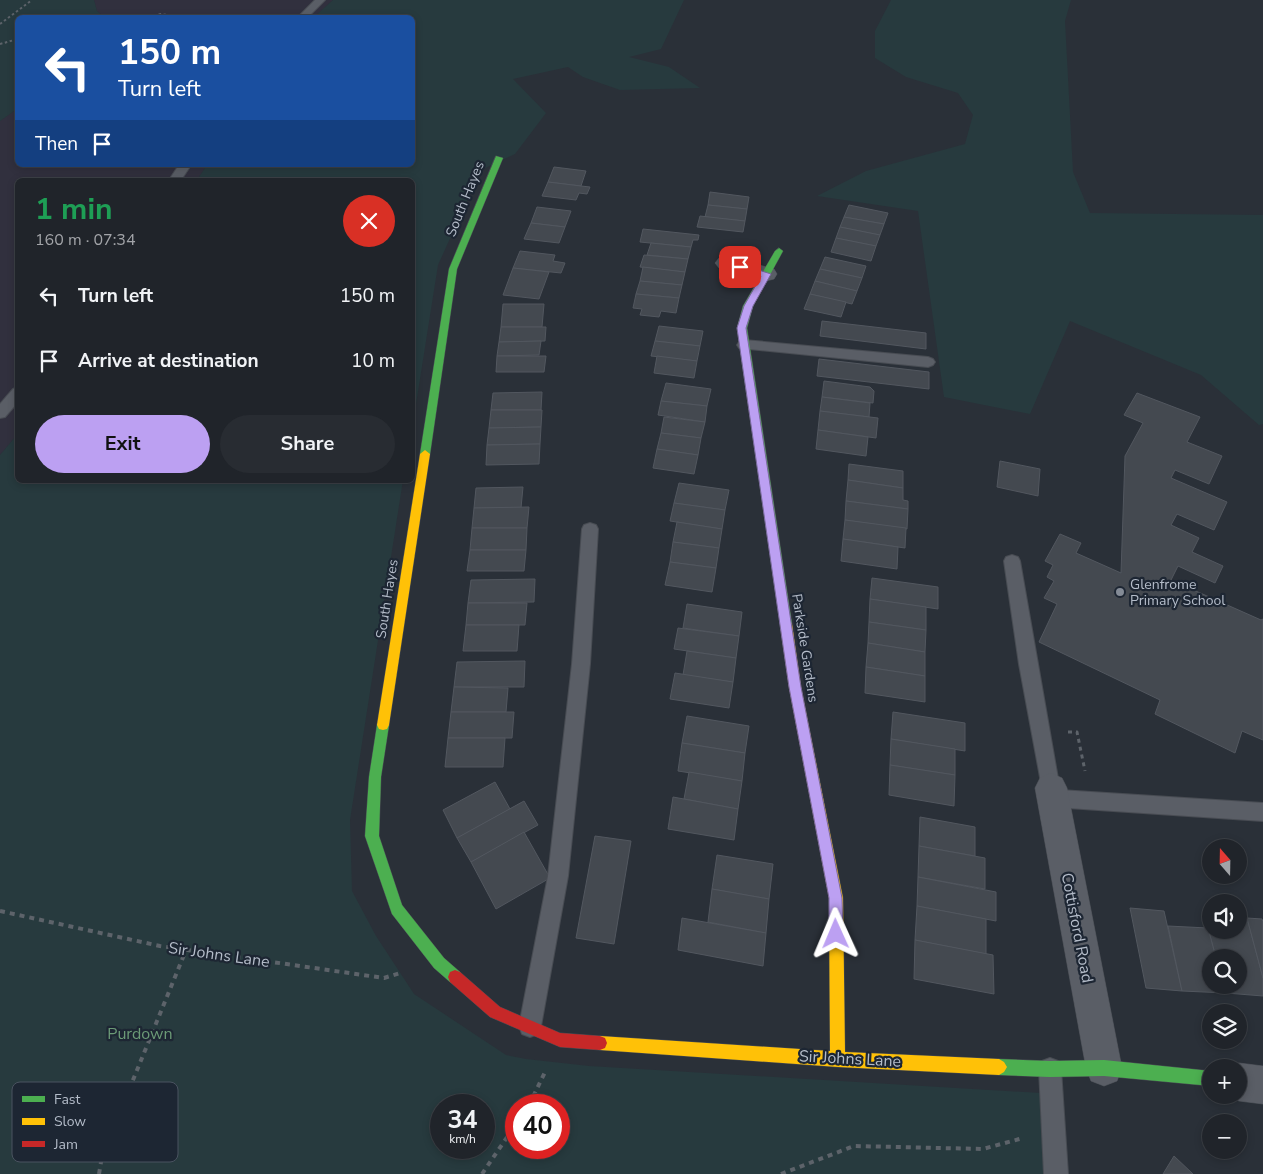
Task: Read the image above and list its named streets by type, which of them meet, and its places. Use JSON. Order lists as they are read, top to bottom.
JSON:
{
  "streets": {
    "street": [
      "South Hayes",
      "Parkside Gardens",
      "Cottisford Road",
      "Sir Johns Lane"
    ]
  },
  "crossings": [
    ["South Hayes", "Sir Johns Lane"],
    ["Parkside Gardens", "Sir Johns Lane"],
    ["Cottisford Road", "Sir Johns Lane"]
  ],
  "parks": ["Purdown"],
  "places": ["Glenfrome Primary School"],
  "legend": ["Fast", "Slow", "Jam"],
  "north": "top",
  "page": {
    "turn": ["150 m", "Turn left"],
    "then": "Then",
    "heading": ["1 min", "160 m · 07:34"],
    "list": [
      {
        "name": "Turn left",
        "value": "150 m"
      },
      {
        "name": "Arrive at destination",
        "value": "10 m"
      }
    ],
    "buttons": ["Exit", "Share"],
    "map_buttons": ["+", "−"],
    "speed": "34 km/h",
    "limit": "40"
  }
}
